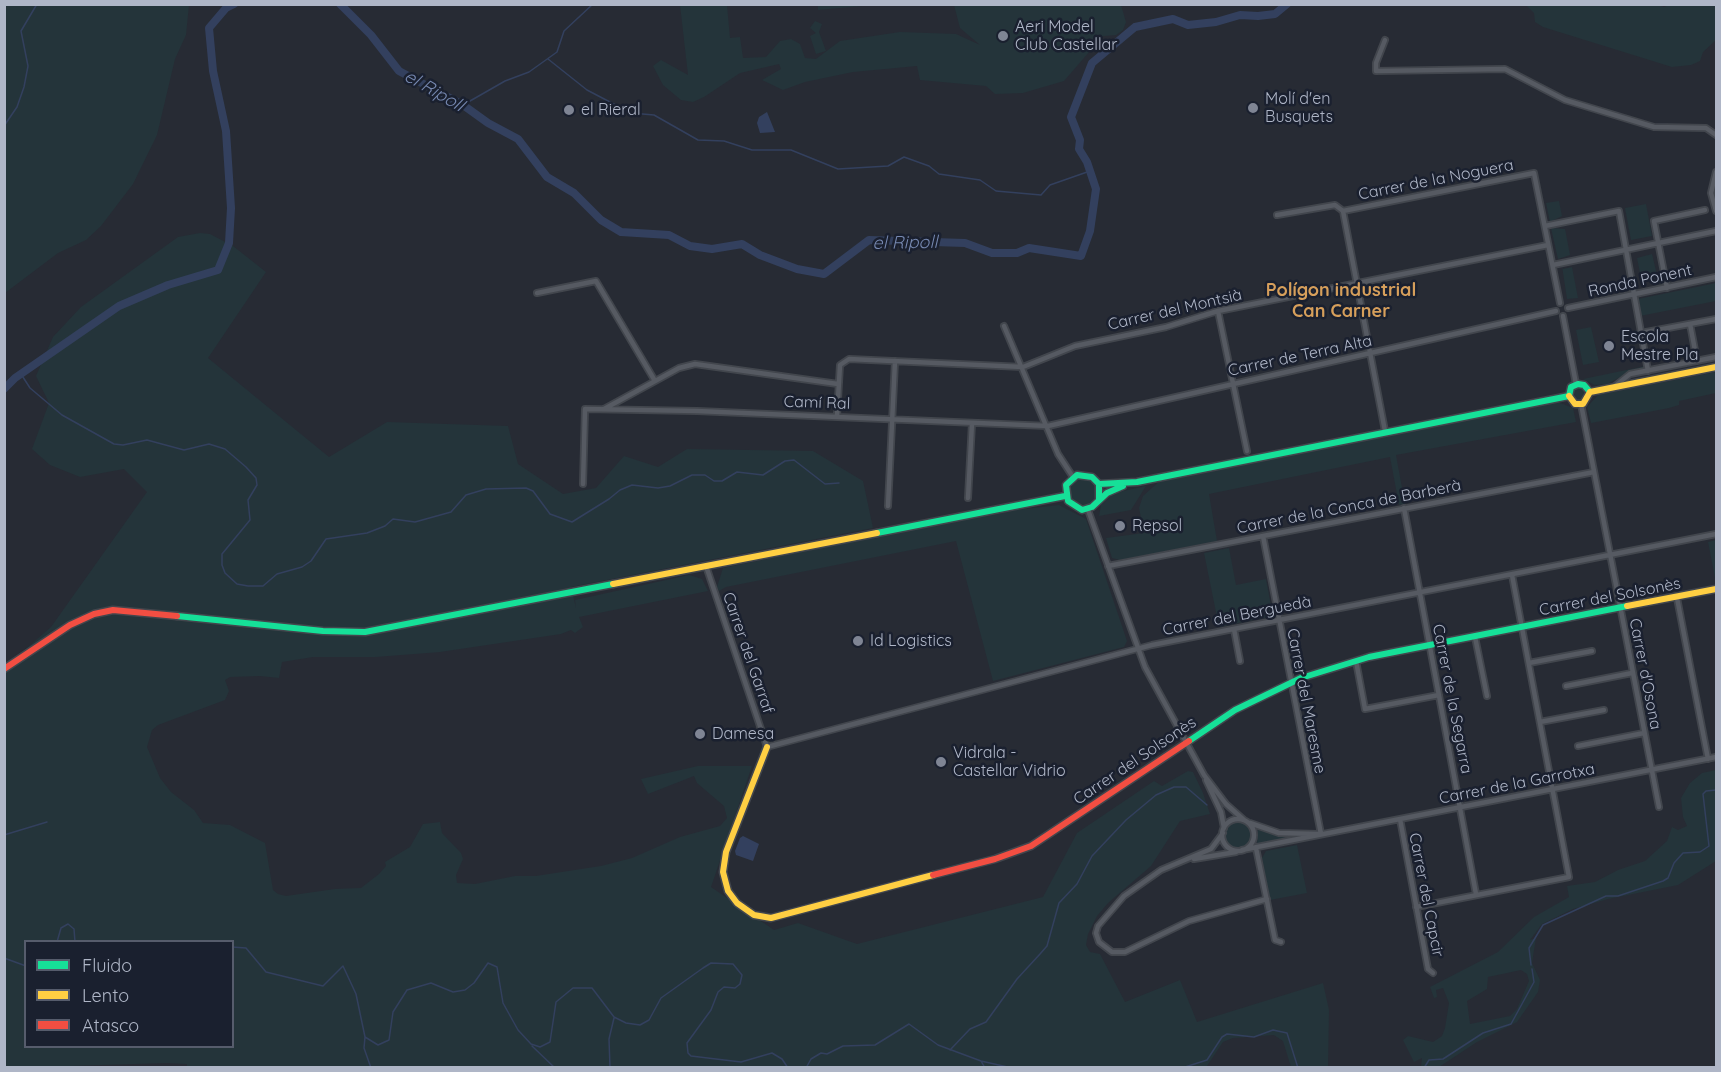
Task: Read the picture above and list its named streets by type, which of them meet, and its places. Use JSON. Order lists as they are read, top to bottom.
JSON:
{
  "streets": {
    "street": [
      "Carrer de la Noguera",
      "Ronda Ponent",
      "Carrer del Montsià",
      "Carrer de Terra Alta",
      "Camí Ral",
      "Carrer de la Conca de Barberà",
      "Carrer del Solsonès",
      "Carrer del Berguedà",
      "Carrer del Garraf",
      "Carrer d'Osona",
      "Carrer de la Segarra",
      "Carrer del Maresme",
      "Carrer de la Garrotxa",
      "Carrer del Capcir"
    ]
  },
  "crossings": [
    ["Carrer de Terra Alta", "Camí Ral"],
    ["Carrer de la Conca de Barberà", "Carrer d'Osona"],
    ["Carrer de la Conca de Barberà", "Carrer de la Segarra"],
    ["Carrer de la Conca de Barberà", "Carrer del Maresme"],
    ["Carrer del Solsonès", "Carrer del Berguedà"],
    ["Carrer del Solsonès", "Carrer del Garraf"],
    ["Carrer del Solsonès", "Carrer d'Osona"],
    ["Carrer del Solsonès", "Carrer de la Segarra"],
    ["Carrer del Solsonès", "Carrer del Maresme"],
    ["Carrer del Berguedà", "Carrer del Garraf"],
    ["Carrer del Berguedà", "Carrer d'Osona"],
    ["Carrer del Berguedà", "Carrer de la Segarra"],
    ["Carrer del Berguedà", "Carrer del Maresme"],
    ["Carrer d'Osona", "Carrer de la Garrotxa"],
    ["Carrer de la Segarra", "Carrer de la Garrotxa"],
    ["Carrer del Maresme", "Carrer de la Garrotxa"],
    ["Carrer de la Garrotxa", "Carrer del Capcir"]
  ],
  "districts": ["Polígon industrial Can Carner"],
  "water": ["el Ripoll"],
  "places": [
    "Aeri Model Club Castellar",
    "Molí d'en Busquets",
    "el Rieral",
    "Escola Mestre Pla",
    "Repsol",
    "Id Logistics",
    "Damesa",
    "Vidrala - Castellar Vidrio"
  ],
  "legend": ["Fluido", "Lento", "Atasco"]
}
